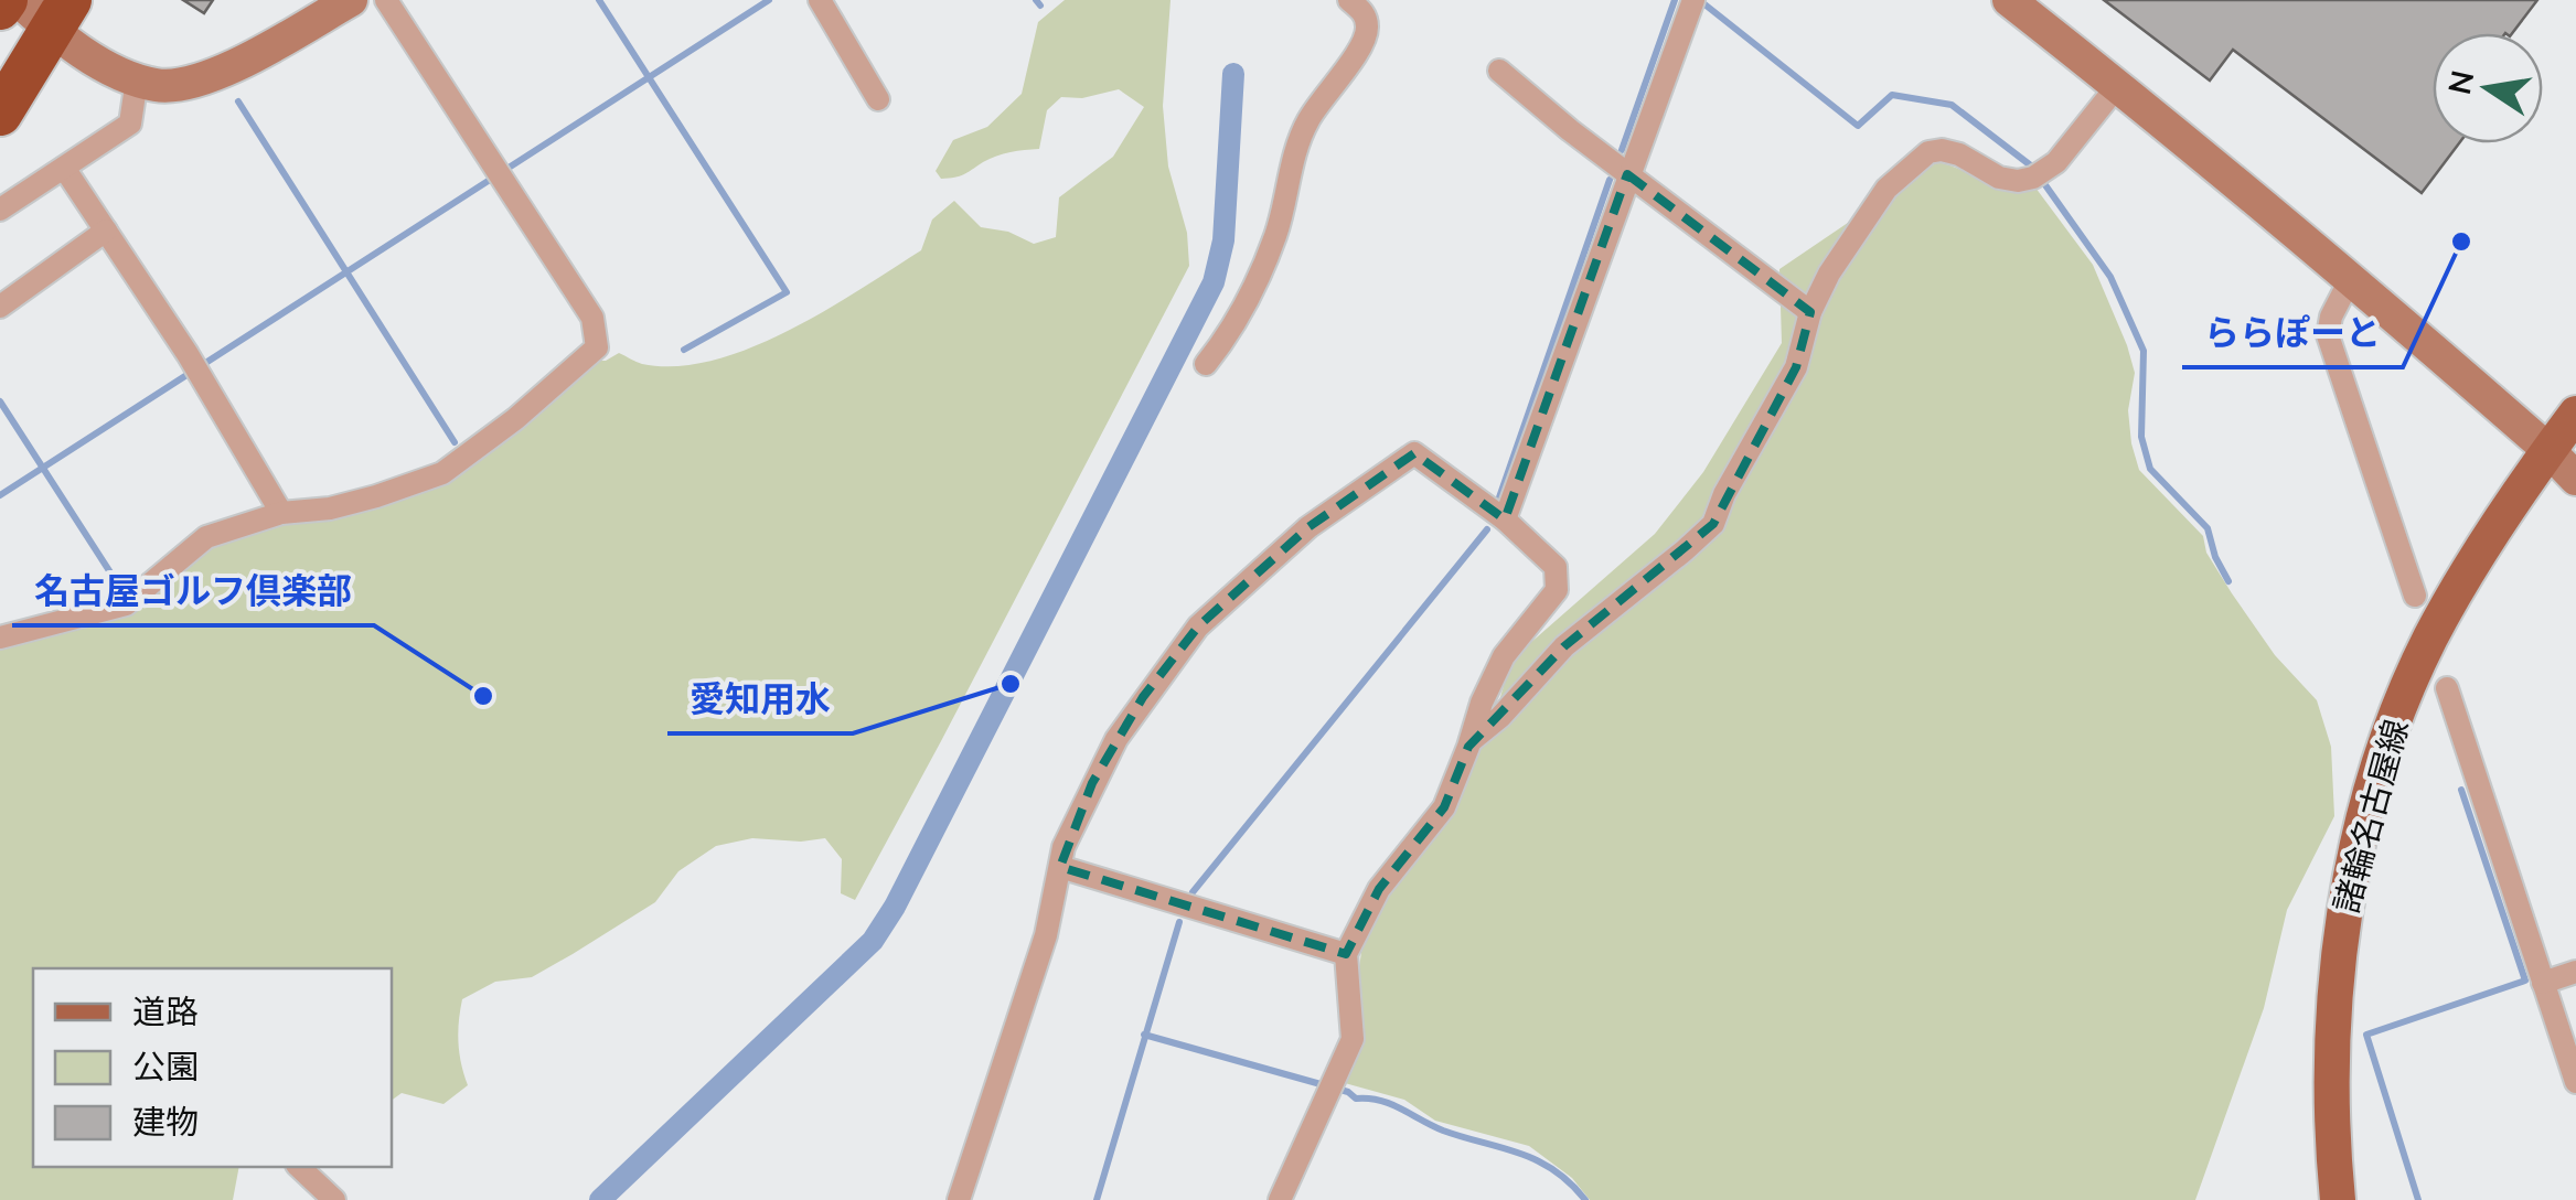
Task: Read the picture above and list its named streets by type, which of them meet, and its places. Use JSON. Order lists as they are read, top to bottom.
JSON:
{
  "streets": {
    "main road": ["諸輪名古屋線"]
  },
  "places": ["ららぽーと", "愛知用水", "名古屋ゴルフ倶楽部"],
  "legend": ["道路", "公園", "建物"],
  "north": "left"
}
